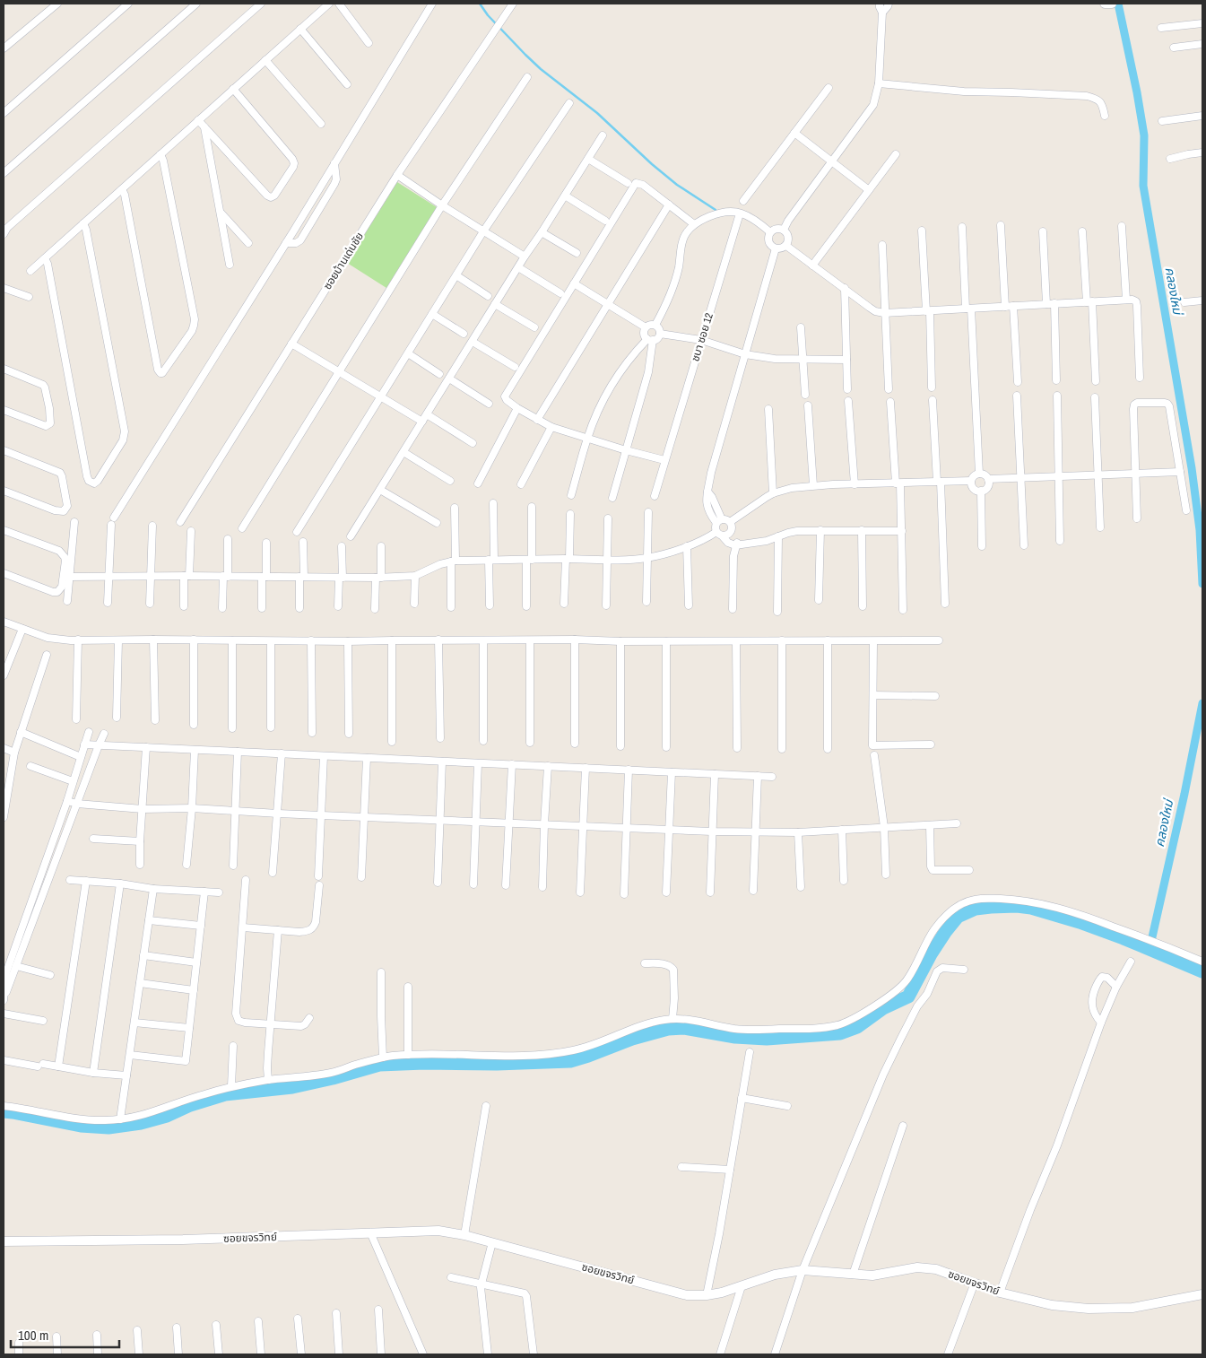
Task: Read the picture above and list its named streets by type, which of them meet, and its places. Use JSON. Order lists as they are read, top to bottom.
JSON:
{
  "streets": {
    "street": ["ซอยบ้านเด่นชัย", "ชบา ซอย 12", "ซอยขจรวิทย์"]
  },
  "water": ["คลองใหม่"],
  "scale_bar": "100 m"
}
